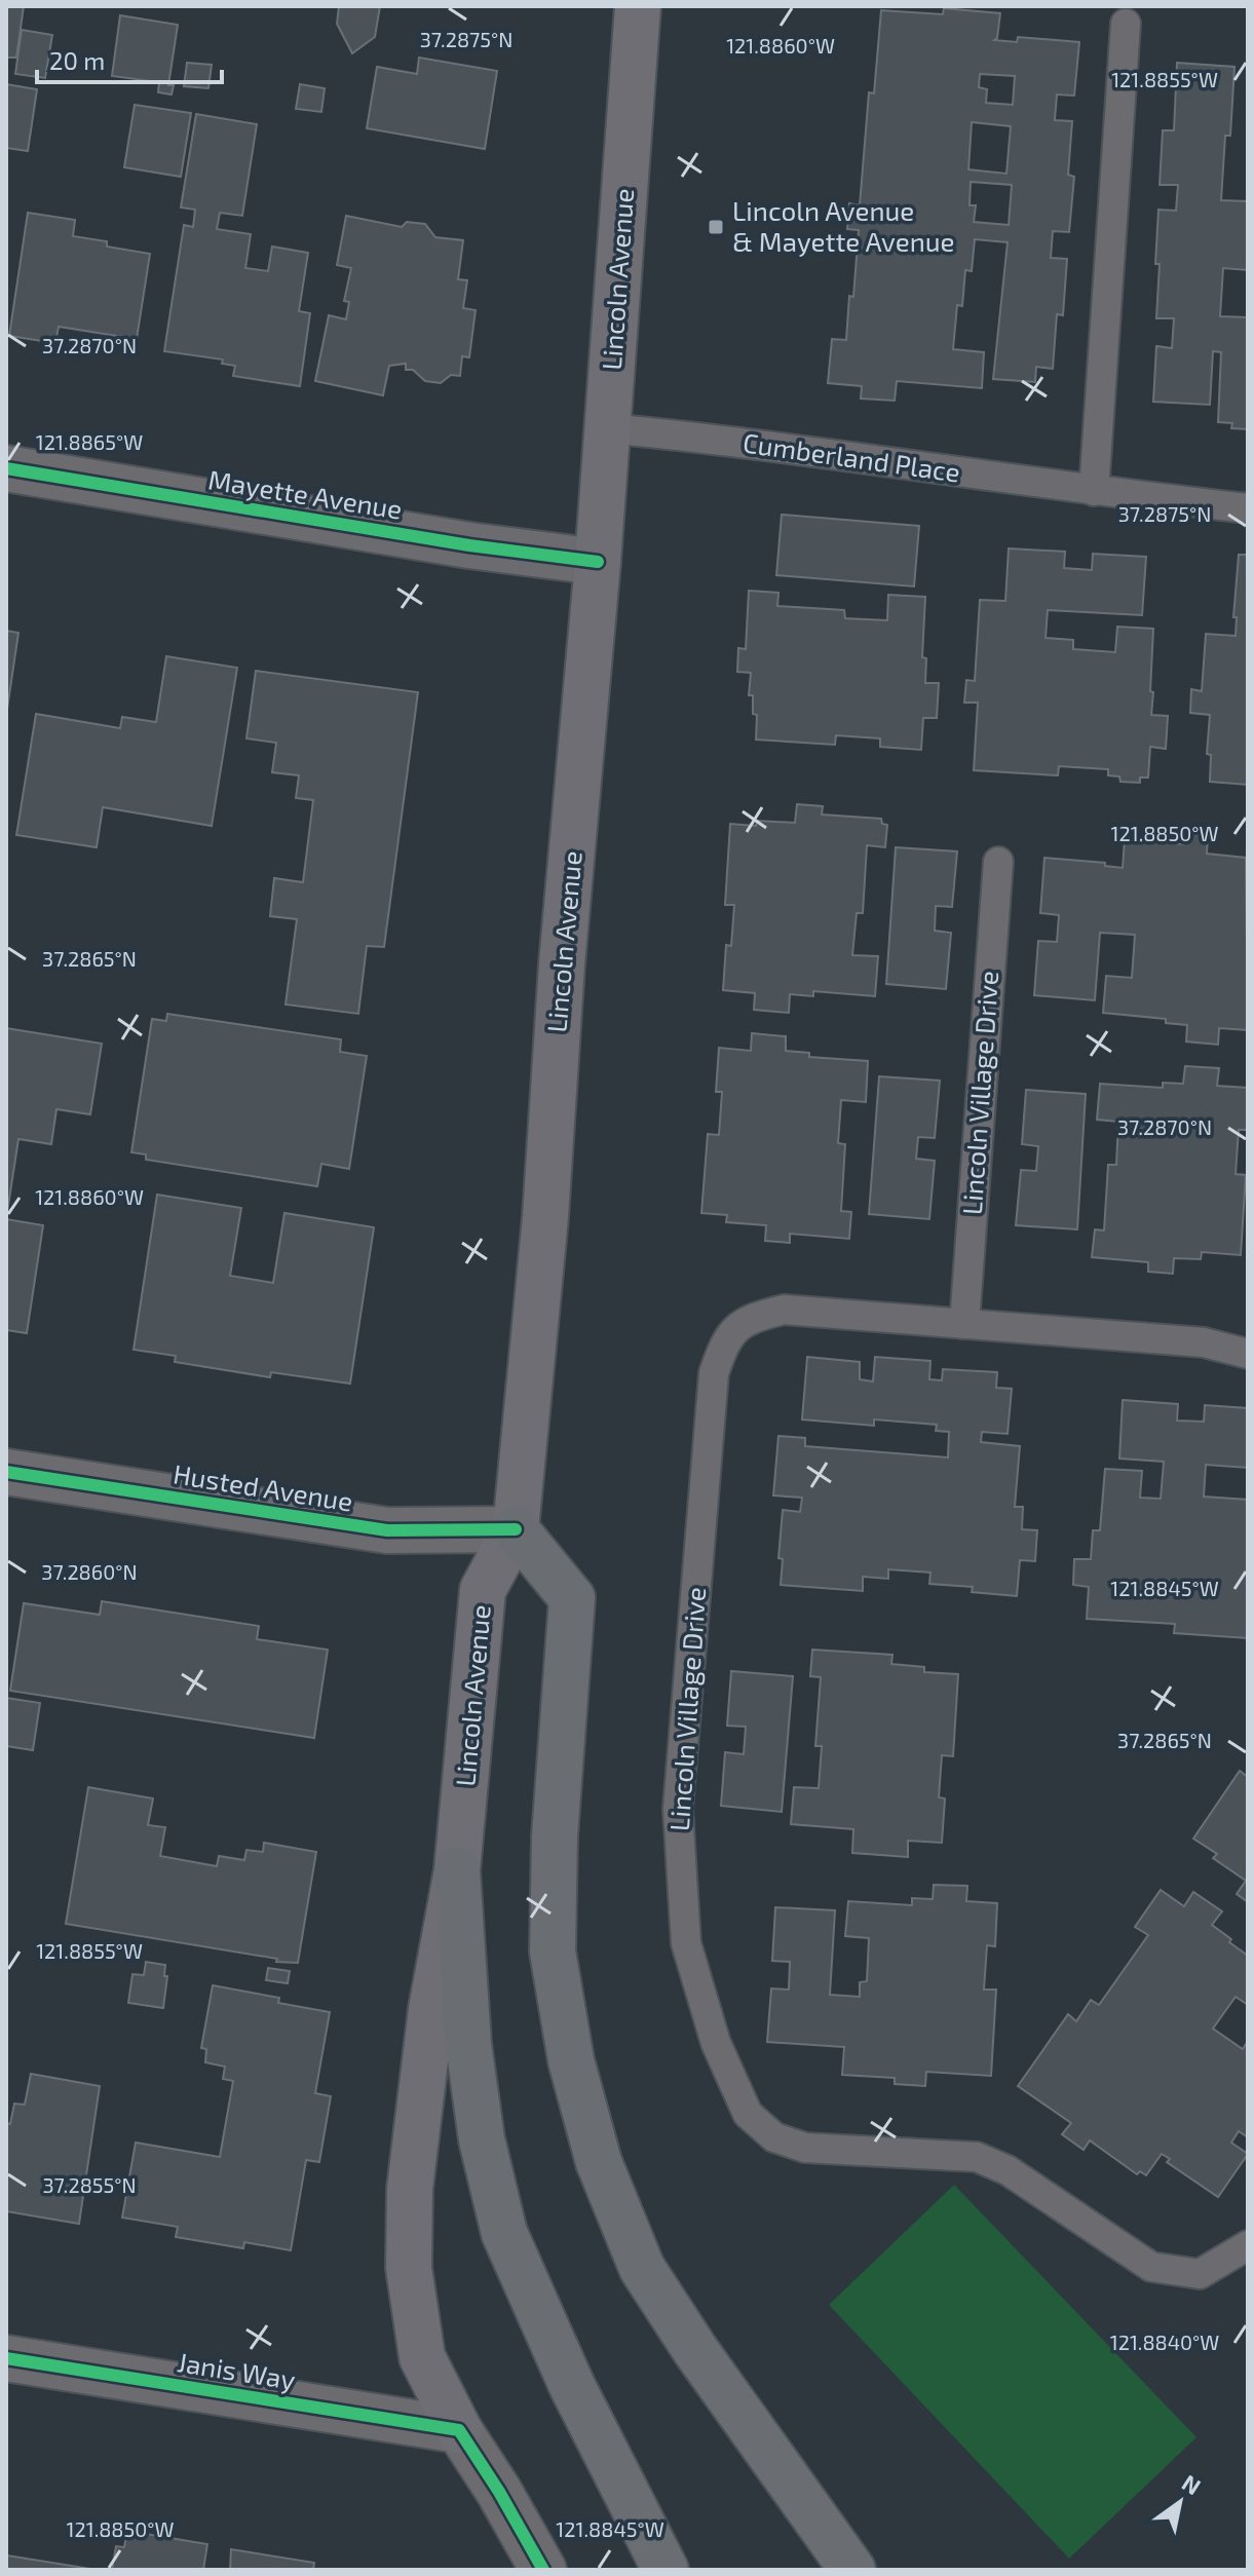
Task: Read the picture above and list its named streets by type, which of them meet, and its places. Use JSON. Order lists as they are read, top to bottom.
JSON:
{
  "streets": {
    "main road": ["Lincoln Avenue"],
    "street": ["Mayette Avenue", "Husted Avenue", "Janis Way"],
    "lane": ["Cumberland Place", "Lincoln Village Drive"]
  },
  "crossings": [
    ["Lincoln Avenue", "Cumberland Place"],
    ["Lincoln Avenue", "Mayette Avenue"],
    ["Lincoln Avenue", "Husted Avenue"],
    ["Lincoln Avenue", "Janis Way"]
  ],
  "places": {
    "transit": ["Lincoln Avenue & Mayette Avenue"]
  },
  "scale_bar": "20 m",
  "north": "top right",
  "coordinates": [
    "37.2875°N",
    "121.8860°W",
    "121.8855°W",
    "37.2870°N",
    "121.8865°W",
    "121.8850°W",
    "37.2865°N",
    "37.2860°N",
    "121.8845°W",
    "37.2855°N",
    "121.8840°W"
  ]
}
